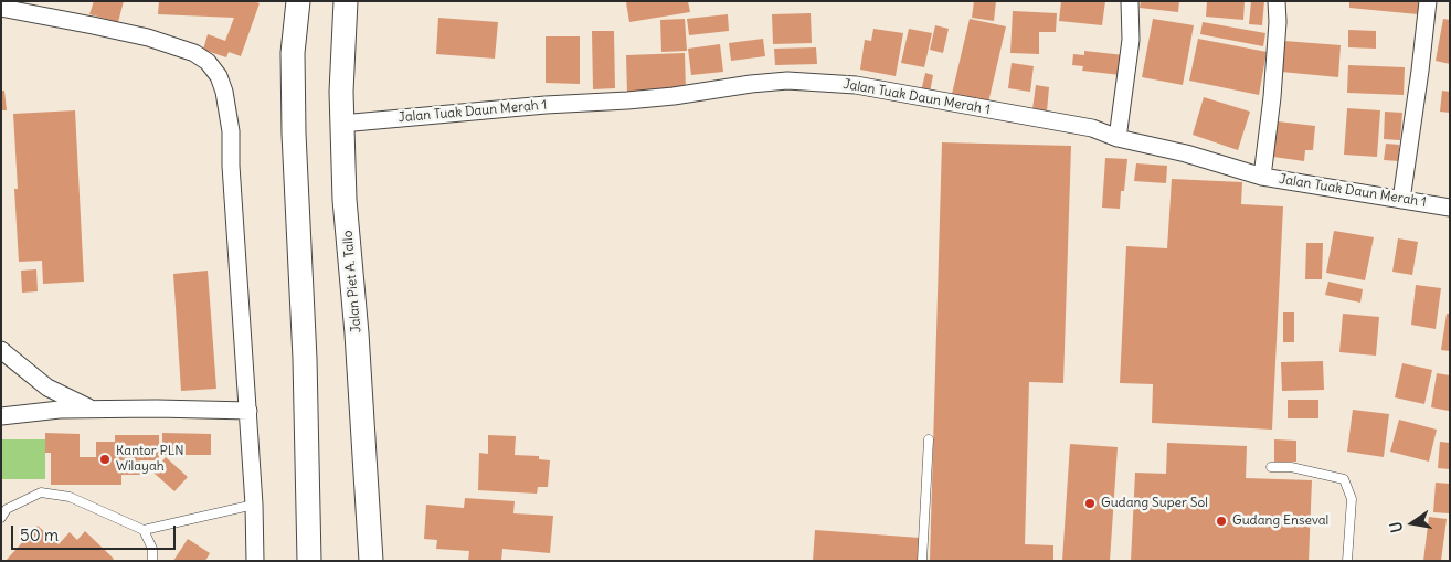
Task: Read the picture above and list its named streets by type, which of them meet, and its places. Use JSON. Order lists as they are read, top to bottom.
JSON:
{
  "streets": {
    "main road": ["Jalan Piet A. Tallo"],
    "street": ["Jalan Tuak Daun Merah 1"]
  },
  "crossings": [
    ["Jalan Tuak Daun Merah 1", "Jalan Piet A. Tallo"]
  ],
  "places": ["Kantor PLN Wilayah", "Gudang Super Sol", "Gudang Enseval"],
  "scale_bar": "50 m",
  "north": "left"
}
